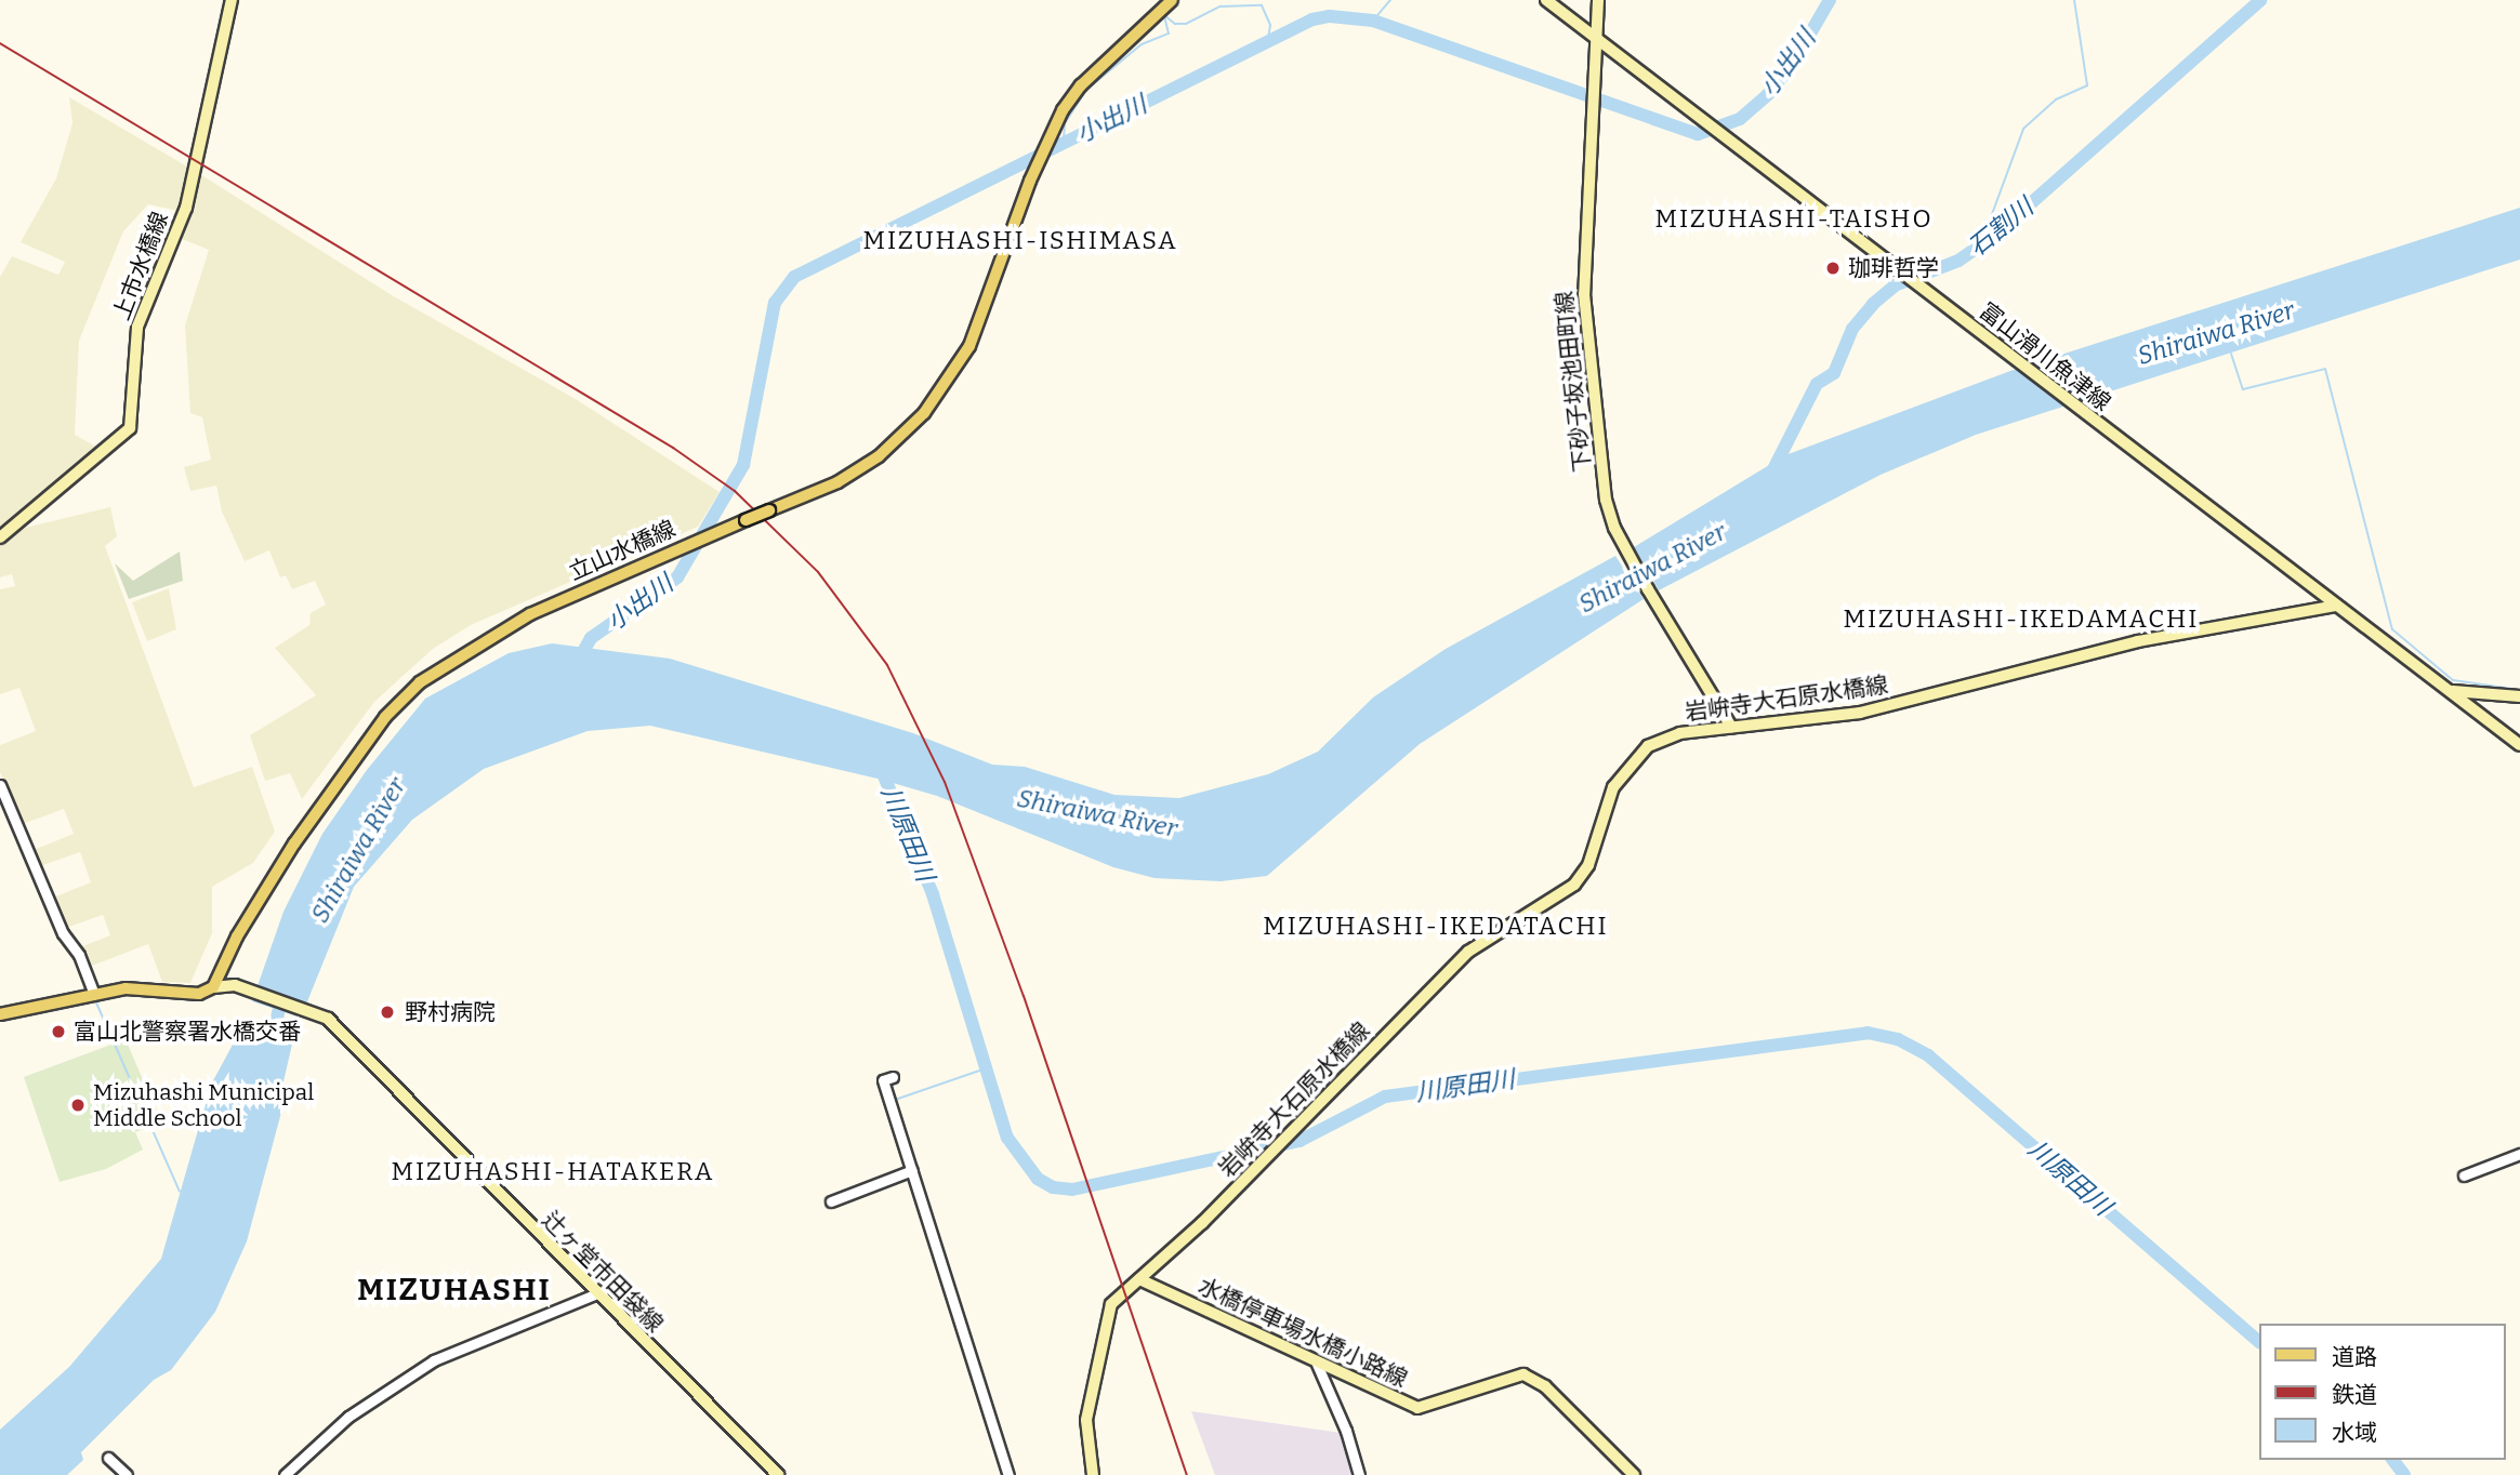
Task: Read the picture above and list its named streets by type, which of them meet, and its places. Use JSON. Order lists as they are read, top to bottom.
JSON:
{
  "streets": {
    "main road": [
      "上市水橋線",
      "富山滑川魚津線",
      "下砂子坂池田町線",
      "立山水橋線",
      "岩峅寺大石原水橋線",
      "辻ヶ堂市田袋線",
      "水橋停車場水橋小路線"
    ]
  },
  "crossings": [
    ["富山滑川魚津線", "下砂子坂池田町線"],
    ["富山滑川魚津線", "岩峅寺大石原水橋線"],
    ["下砂子坂池田町線", "岩峅寺大石原水橋線"],
    ["立山水橋線", "辻ヶ堂市田袋線"],
    ["岩峅寺大石原水橋線", "水橋停車場水橋小路線"]
  ],
  "districts": [
    "MIZUHASHI-TAISHO",
    "MIZUHASHI-ISHIMASA",
    "MIZUHASHI-IKEDAMACHI",
    "MIZUHASHI-IKEDATACHI",
    "MIZUHASHI-HATAKERA",
    "MIZUHASHI"
  ],
  "water": [
    "小出川",
    "石割川",
    "Shiraiwa River",
    "川原田川"
  ],
  "places": [
    "珈琲哲学",
    "野村病院",
    "富山北警察署水橋交番",
    "Mizuhashi Municipal Middle School"
  ],
  "legend": ["道路", "鉄道", "水域"]
}
